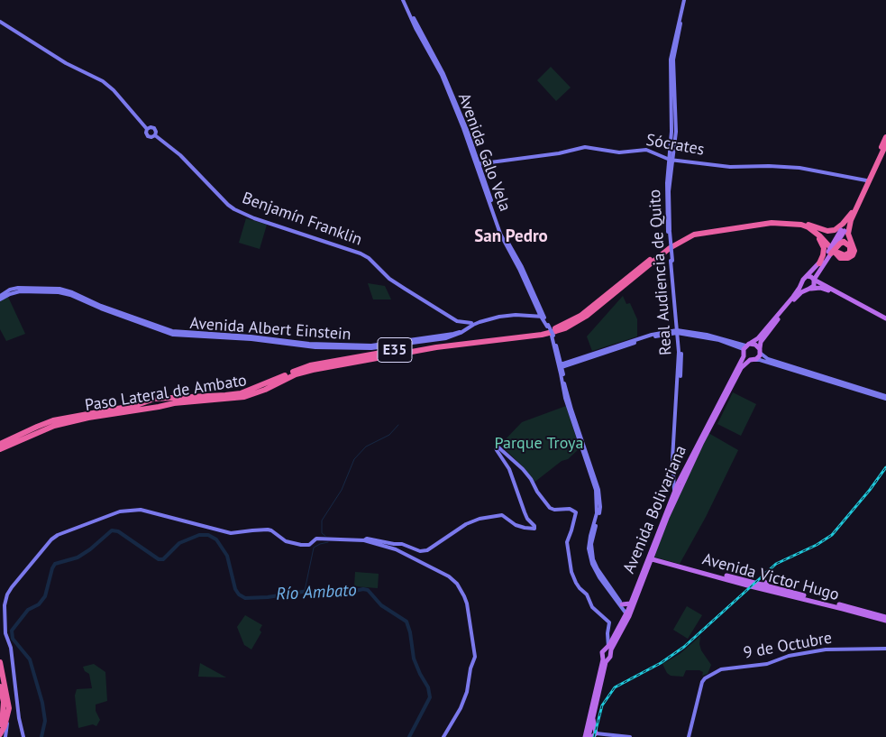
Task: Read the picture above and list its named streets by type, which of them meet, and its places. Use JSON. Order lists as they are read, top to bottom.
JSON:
{
  "streets": {
    "highway": ["E35", "Paso Lateral de Ambato"],
    "main road": ["Avenida Bolivariana", "Avenida Victor Hugo"],
    "street": [
      "Sócrates",
      "Avenida Galo Vela",
      "Benjamín Franklin",
      "Real Audiencia de Quito",
      "Avenida Albert Einstein",
      "9 de Octubre"
    ]
  },
  "crossings": [
    ["Sócrates", "Avenida Galo Vela"],
    ["Sócrates", "Real Audiencia de Quito"],
    ["Avenida Galo Vela", "Avenida Albert Einstein"],
    ["Avenida Galo Vela", "Avenida Bolivariana"],
    ["Benjamín Franklin", "Avenida Albert Einstein"],
    ["Real Audiencia de Quito", "Avenida Bolivariana"],
    ["Avenida Bolivariana", "Avenida Victor Hugo"]
  ],
  "districts": ["San Pedro"],
  "water": ["Río Ambato"],
  "parks": ["Parque Troya"]
}
